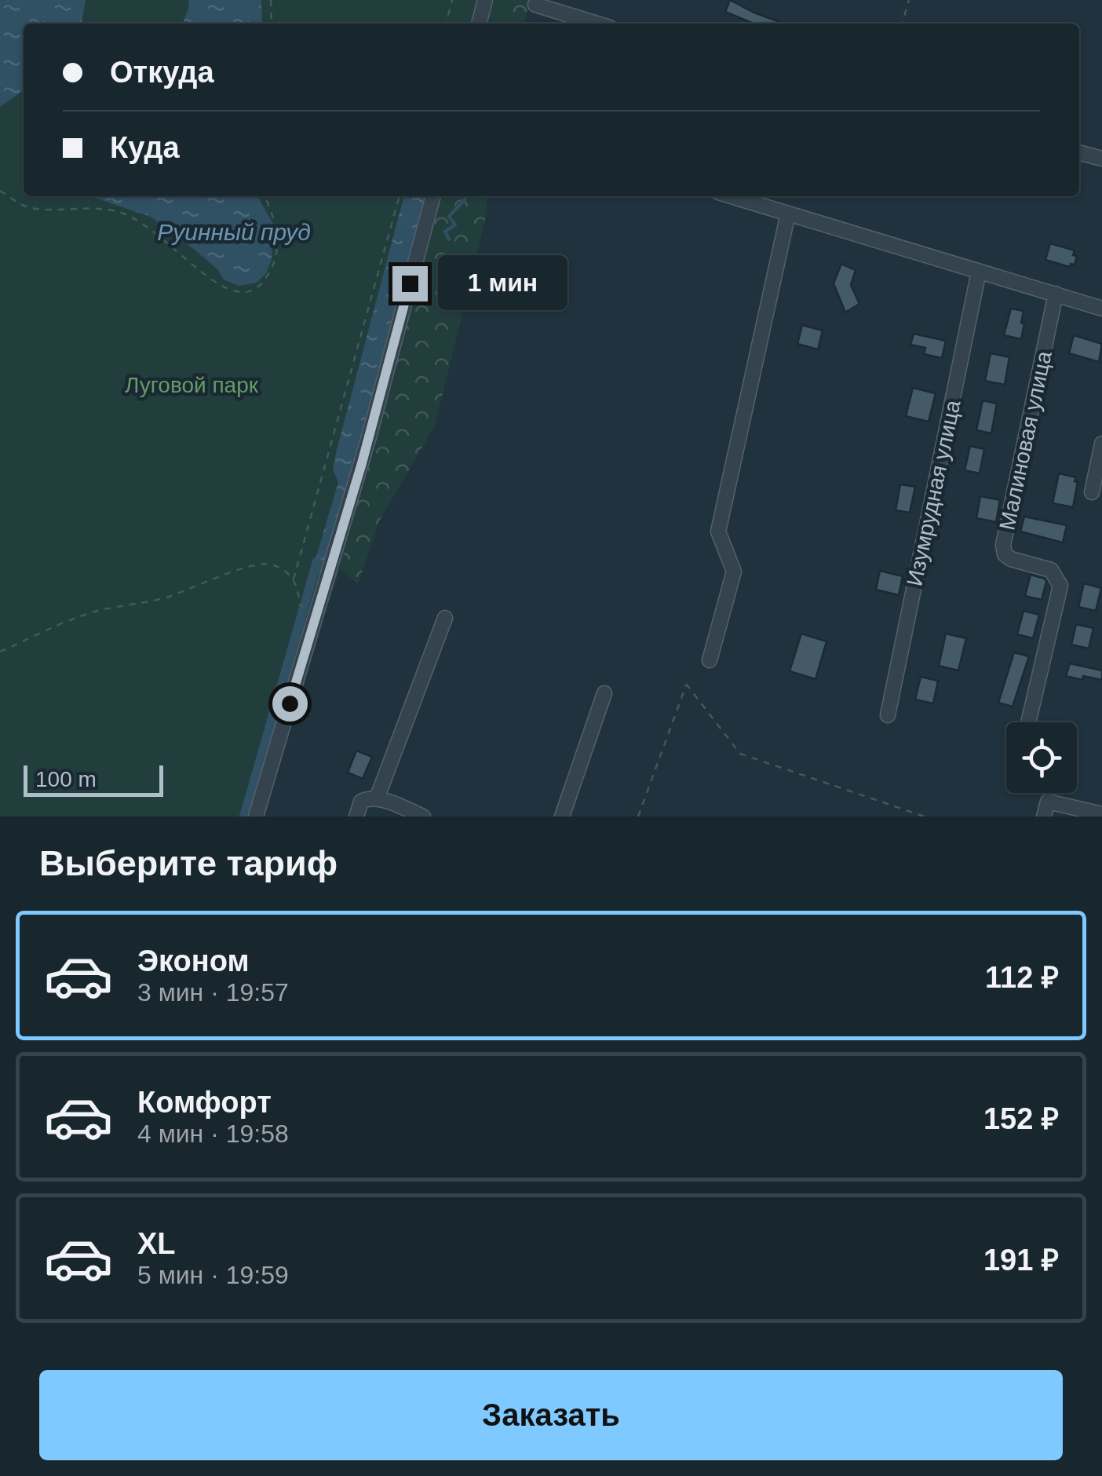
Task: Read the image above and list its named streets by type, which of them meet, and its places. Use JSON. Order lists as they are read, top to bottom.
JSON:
{
  "streets": {
    "street": ["Малиновая улица", "Изумрудная улица"]
  },
  "water": ["Руинный пруд"],
  "parks": ["Луговой парк"],
  "scale_bar": "100 m",
  "page": {
    "banner": ["Откуда", "Куда"],
    "bubble": "1 мин",
    "scale": "100 m",
    "heading": "Выберите тариф",
    "list": [
      {
        "name": "Эконом",
        "note": "3 мин · 19:57",
        "value": "112 ₽"
      },
      {
        "name": "Комфорт",
        "note": "4 мин · 19:58",
        "value": "152 ₽"
      },
      {
        "name": "XL",
        "note": "5 мин · 19:59",
        "value": "191 ₽"
      }
    ],
    "buttons": "Заказать"
  }
}
